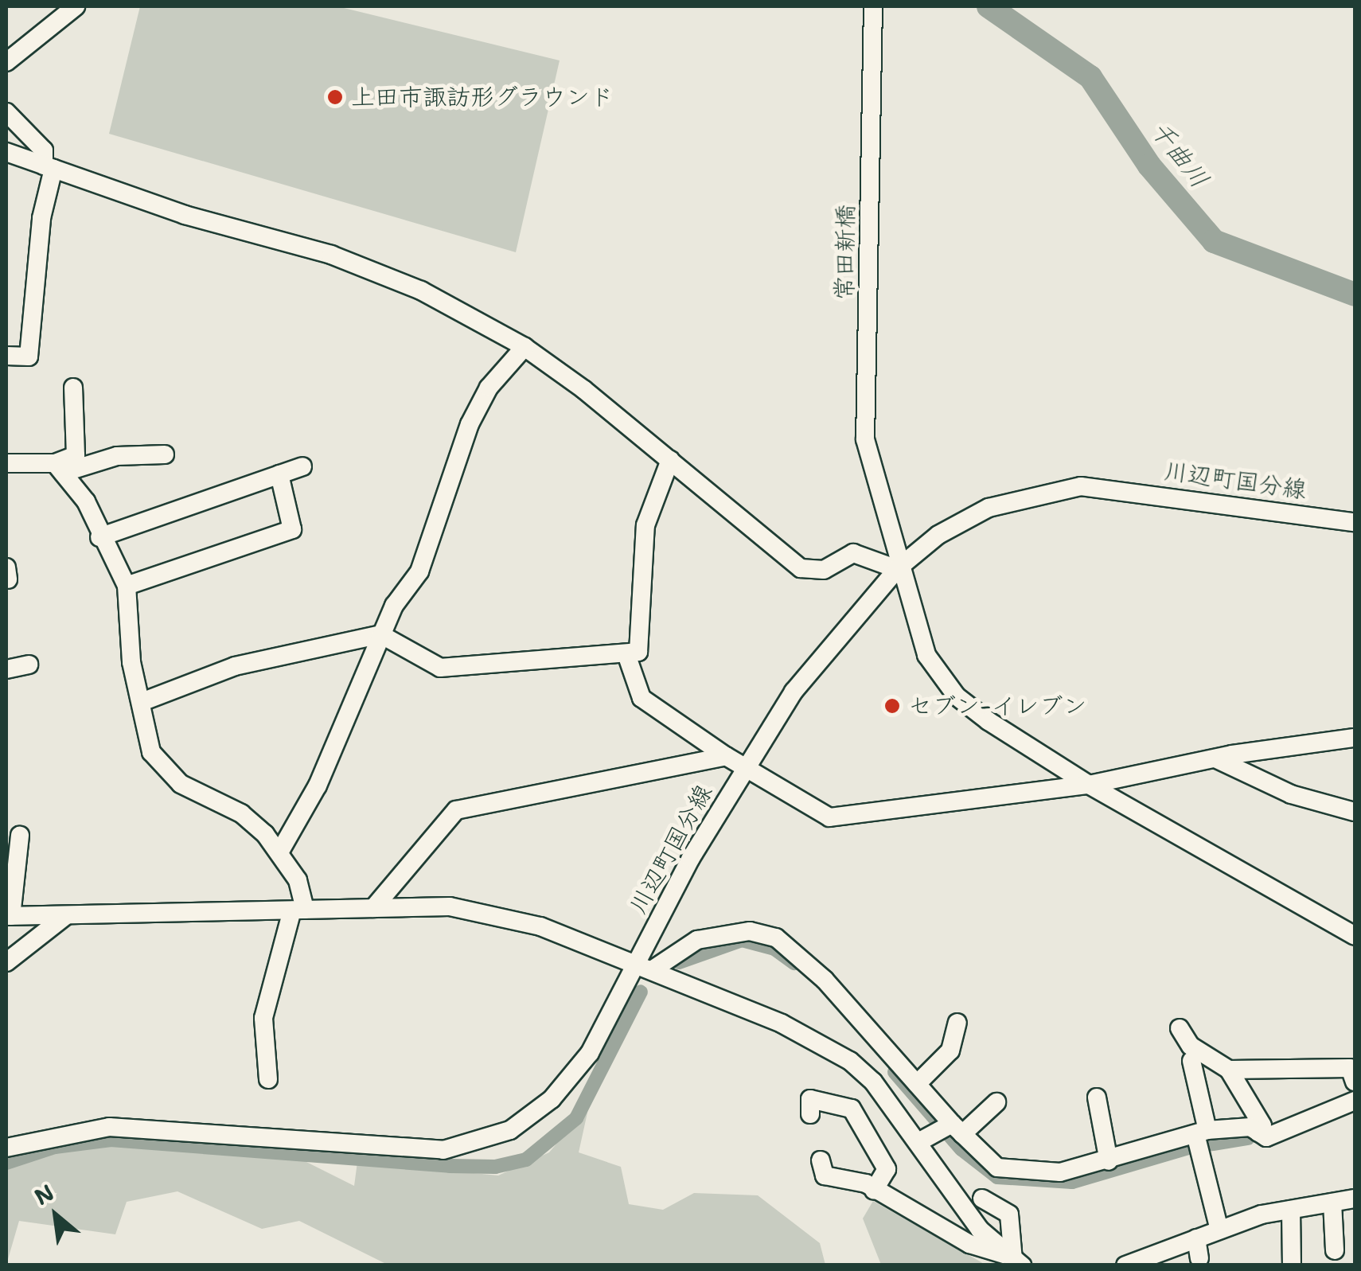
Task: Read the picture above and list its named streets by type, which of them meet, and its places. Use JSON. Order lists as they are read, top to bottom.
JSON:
{
  "streets": {
    "street": ["常田新橋", "川辺町国分線"]
  },
  "crossings": [
    ["常田新橋", "川辺町国分線"]
  ],
  "water": ["千曲川"],
  "places": ["上田市諏訪形グラウンド", "セブン-イレブン"],
  "north": "top left"
}
